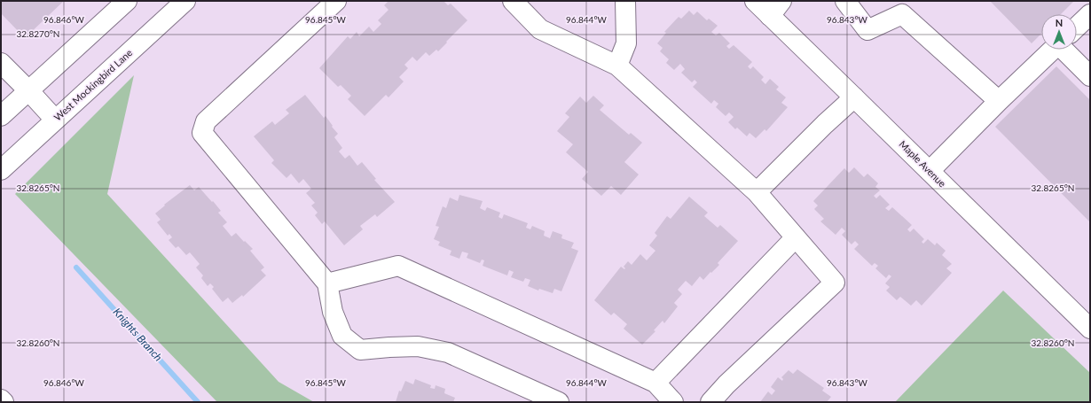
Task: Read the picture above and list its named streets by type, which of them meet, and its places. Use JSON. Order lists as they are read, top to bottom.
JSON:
{
  "streets": {
    "main road": ["West Mockingbird Lane", "Maple Avenue"]
  },
  "water": ["Knights Branch"],
  "north": "top",
  "coordinates": [
    "96.846°W",
    "96.845°W",
    "96.844°W",
    "96.843°W",
    "32.8270°N",
    "32.8265°N",
    "32.8260°N"
  ]
}
